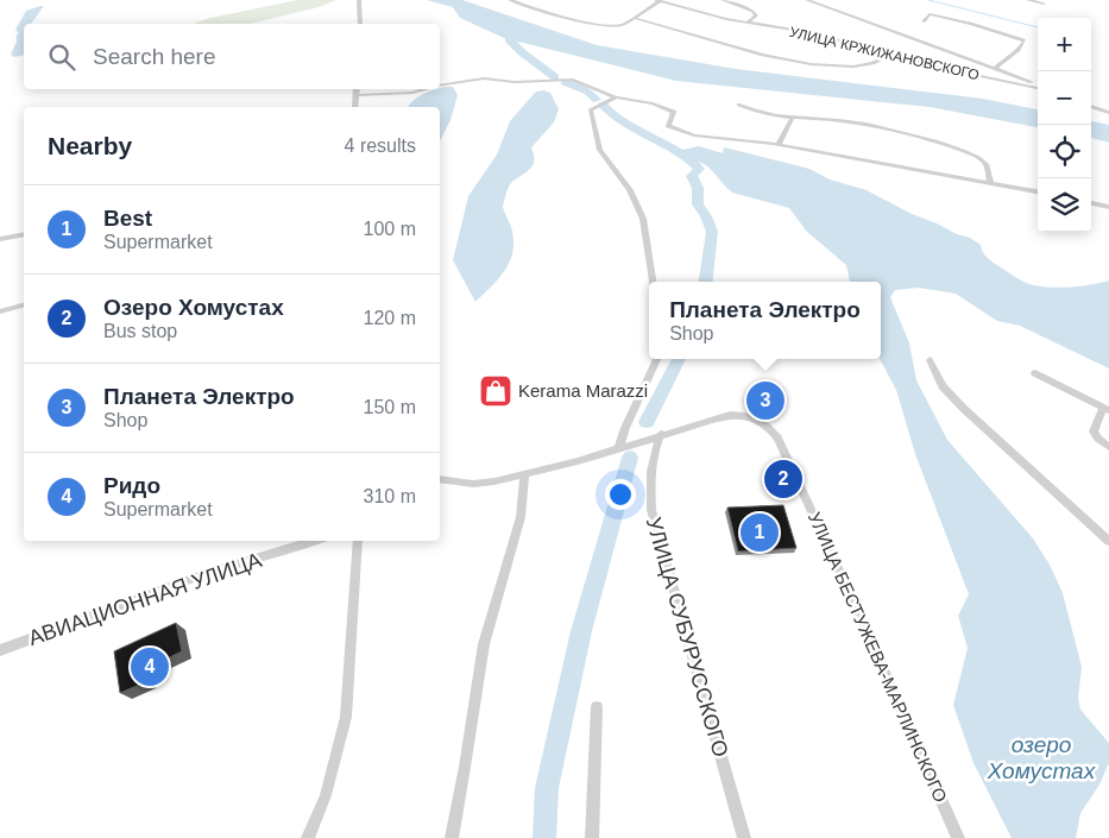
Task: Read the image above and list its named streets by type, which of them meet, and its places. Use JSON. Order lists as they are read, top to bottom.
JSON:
{
  "streets": {
    "street": [
      "УЛИЦА КРЖИЖАНОВСКОГО",
      "АВИАЦИОННАЯ УЛИЦА",
      "УЛИЦА СУБУРУССКОГО",
      "УЛИЦА БЕСТУЖЕВА-МАРЛИНСКОГО"
    ]
  },
  "crossings": [
    ["УЛИЦА СУБУРУССКОГО", "УЛИЦА БЕСТУЖЕВА-МАРЛИНСКОГО"]
  ],
  "water": ["озеро Хомустах"],
  "places": {
    "shop": ["Kerama Marazzi"]
  },
  "page": {
    "map_buttons": ["+", "−"],
    "search": "Search here",
    "heading": ["Nearby", "4 results"],
    "list": [
      {
        "mark": "1",
        "name": "Best",
        "note": "Supermarket",
        "value": "100 m"
      },
      {
        "mark": "2",
        "name": "Озеро Хомустах",
        "note": "Bus stop",
        "value": "120 m"
      },
      {
        "mark": "3",
        "name": "Планета Электро",
        "note": "Shop",
        "value": "150 m"
      },
      {
        "mark": "4",
        "name": "Ридо",
        "note": "Supermarket",
        "value": "310 m"
      }
    ],
    "popup": ["Планета Электро", "Shop"],
    "pins": [
      "3",
      "2",
      "1",
      "4"
    ]
  }
}
